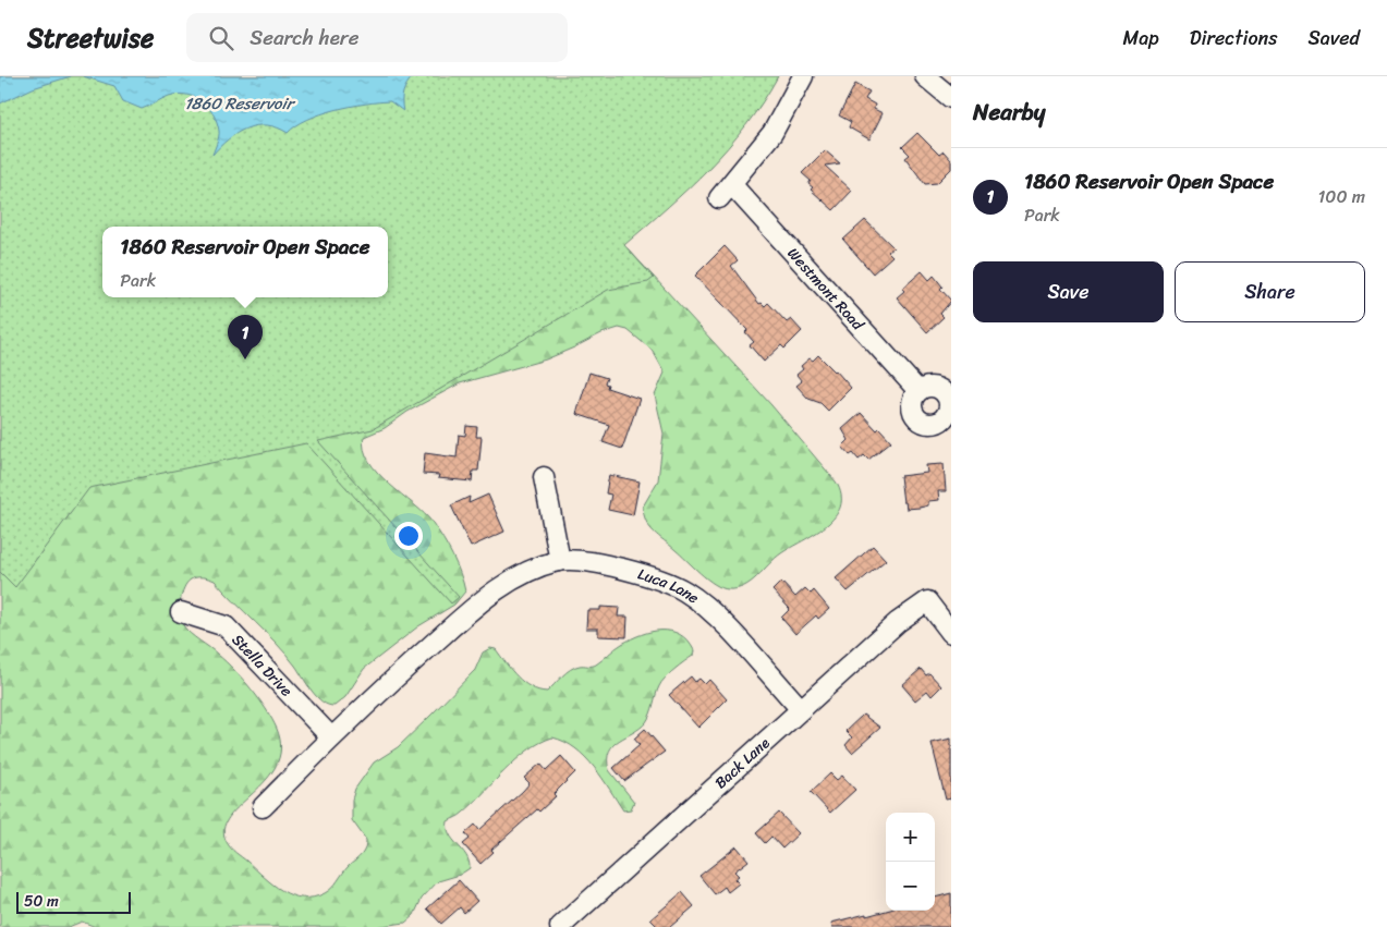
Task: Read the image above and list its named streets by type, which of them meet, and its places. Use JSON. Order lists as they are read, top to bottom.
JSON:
{
  "streets": {
    "street": [
      "Westmont Road",
      "Luca Lane",
      "Stella Drive",
      "Back Lane"
    ]
  },
  "crossings": [
    ["Luca Lane", "Stella Drive"],
    ["Luca Lane", "Back Lane"]
  ],
  "water": ["1860 Reservoir"],
  "scale_bar": "50 m",
  "page": {
    "header": "Streetwise",
    "search": "Search here",
    "nav": ["Map", "Directions", "Saved"],
    "heading": "Nearby",
    "list": [
      {
        "mark": "1",
        "name": "1860 Reservoir Open Space",
        "note": "Park",
        "value": "100 m"
      }
    ],
    "popup": ["1860 Reservoir Open Space", "Park"],
    "buttons": ["Save", "Share"],
    "pins": "1",
    "map_buttons": ["+", "−"],
    "scale": "50 m"
  }
}
